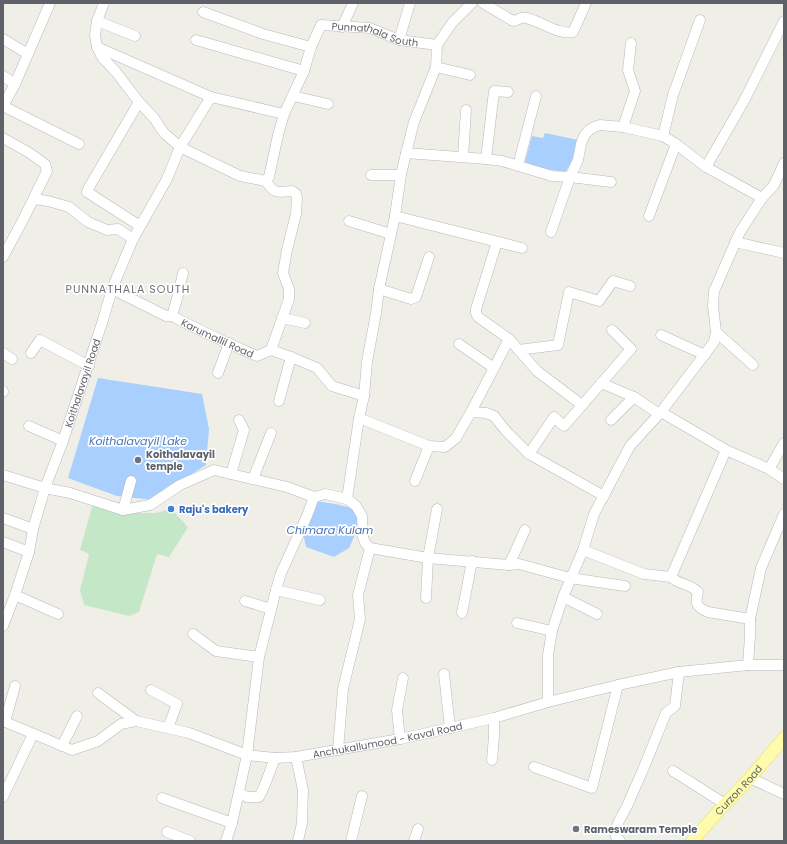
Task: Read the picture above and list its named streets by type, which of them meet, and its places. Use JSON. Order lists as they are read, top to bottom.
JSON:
{
  "streets": {
    "main road": ["Curzon Road"],
    "street": [
      "Punnathala South",
      "Karumallil Road",
      "Koithalavayil Road",
      "Anchukallumood - Kaval Road"
    ]
  },
  "crossings": [
    ["Karumallil Road", "Koithalavayil Road"]
  ],
  "districts": ["PUNNATHALA SOUTH"],
  "water": ["Koithalavayil Lake", "Chimara Kulam"],
  "places": ["Koithalavayil temple", "Raju's bakery", "Rameswaram Temple"]
}
